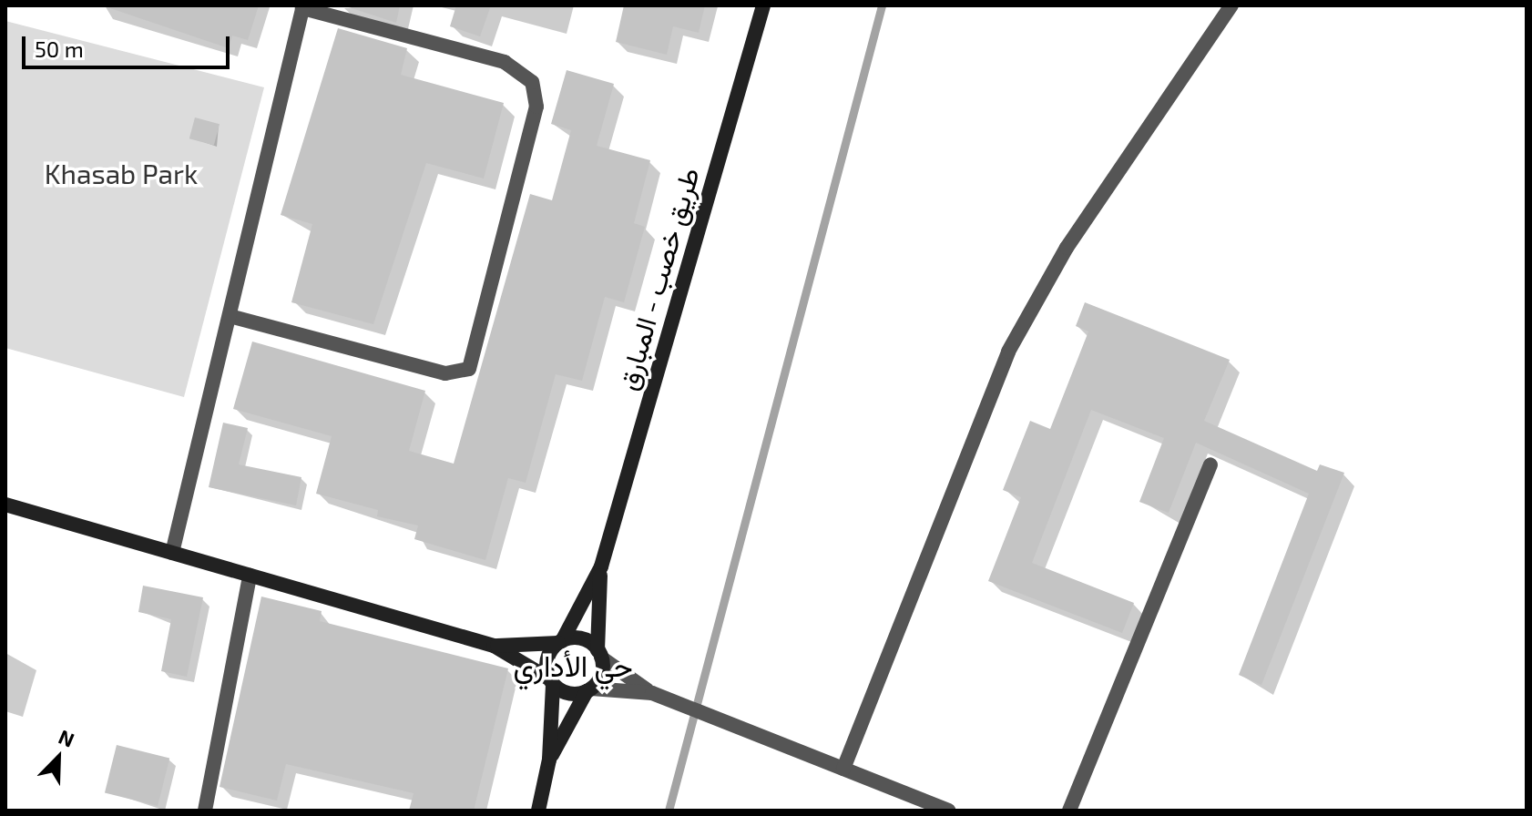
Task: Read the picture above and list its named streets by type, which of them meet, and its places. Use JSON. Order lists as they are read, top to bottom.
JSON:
{
  "streets": {
    "main road": ["طريق خصب - المبارق"]
  },
  "districts": ["حي الأداري"],
  "parks": ["Khasab Park"],
  "scale_bar": "50 m",
  "north": "top right"
}
